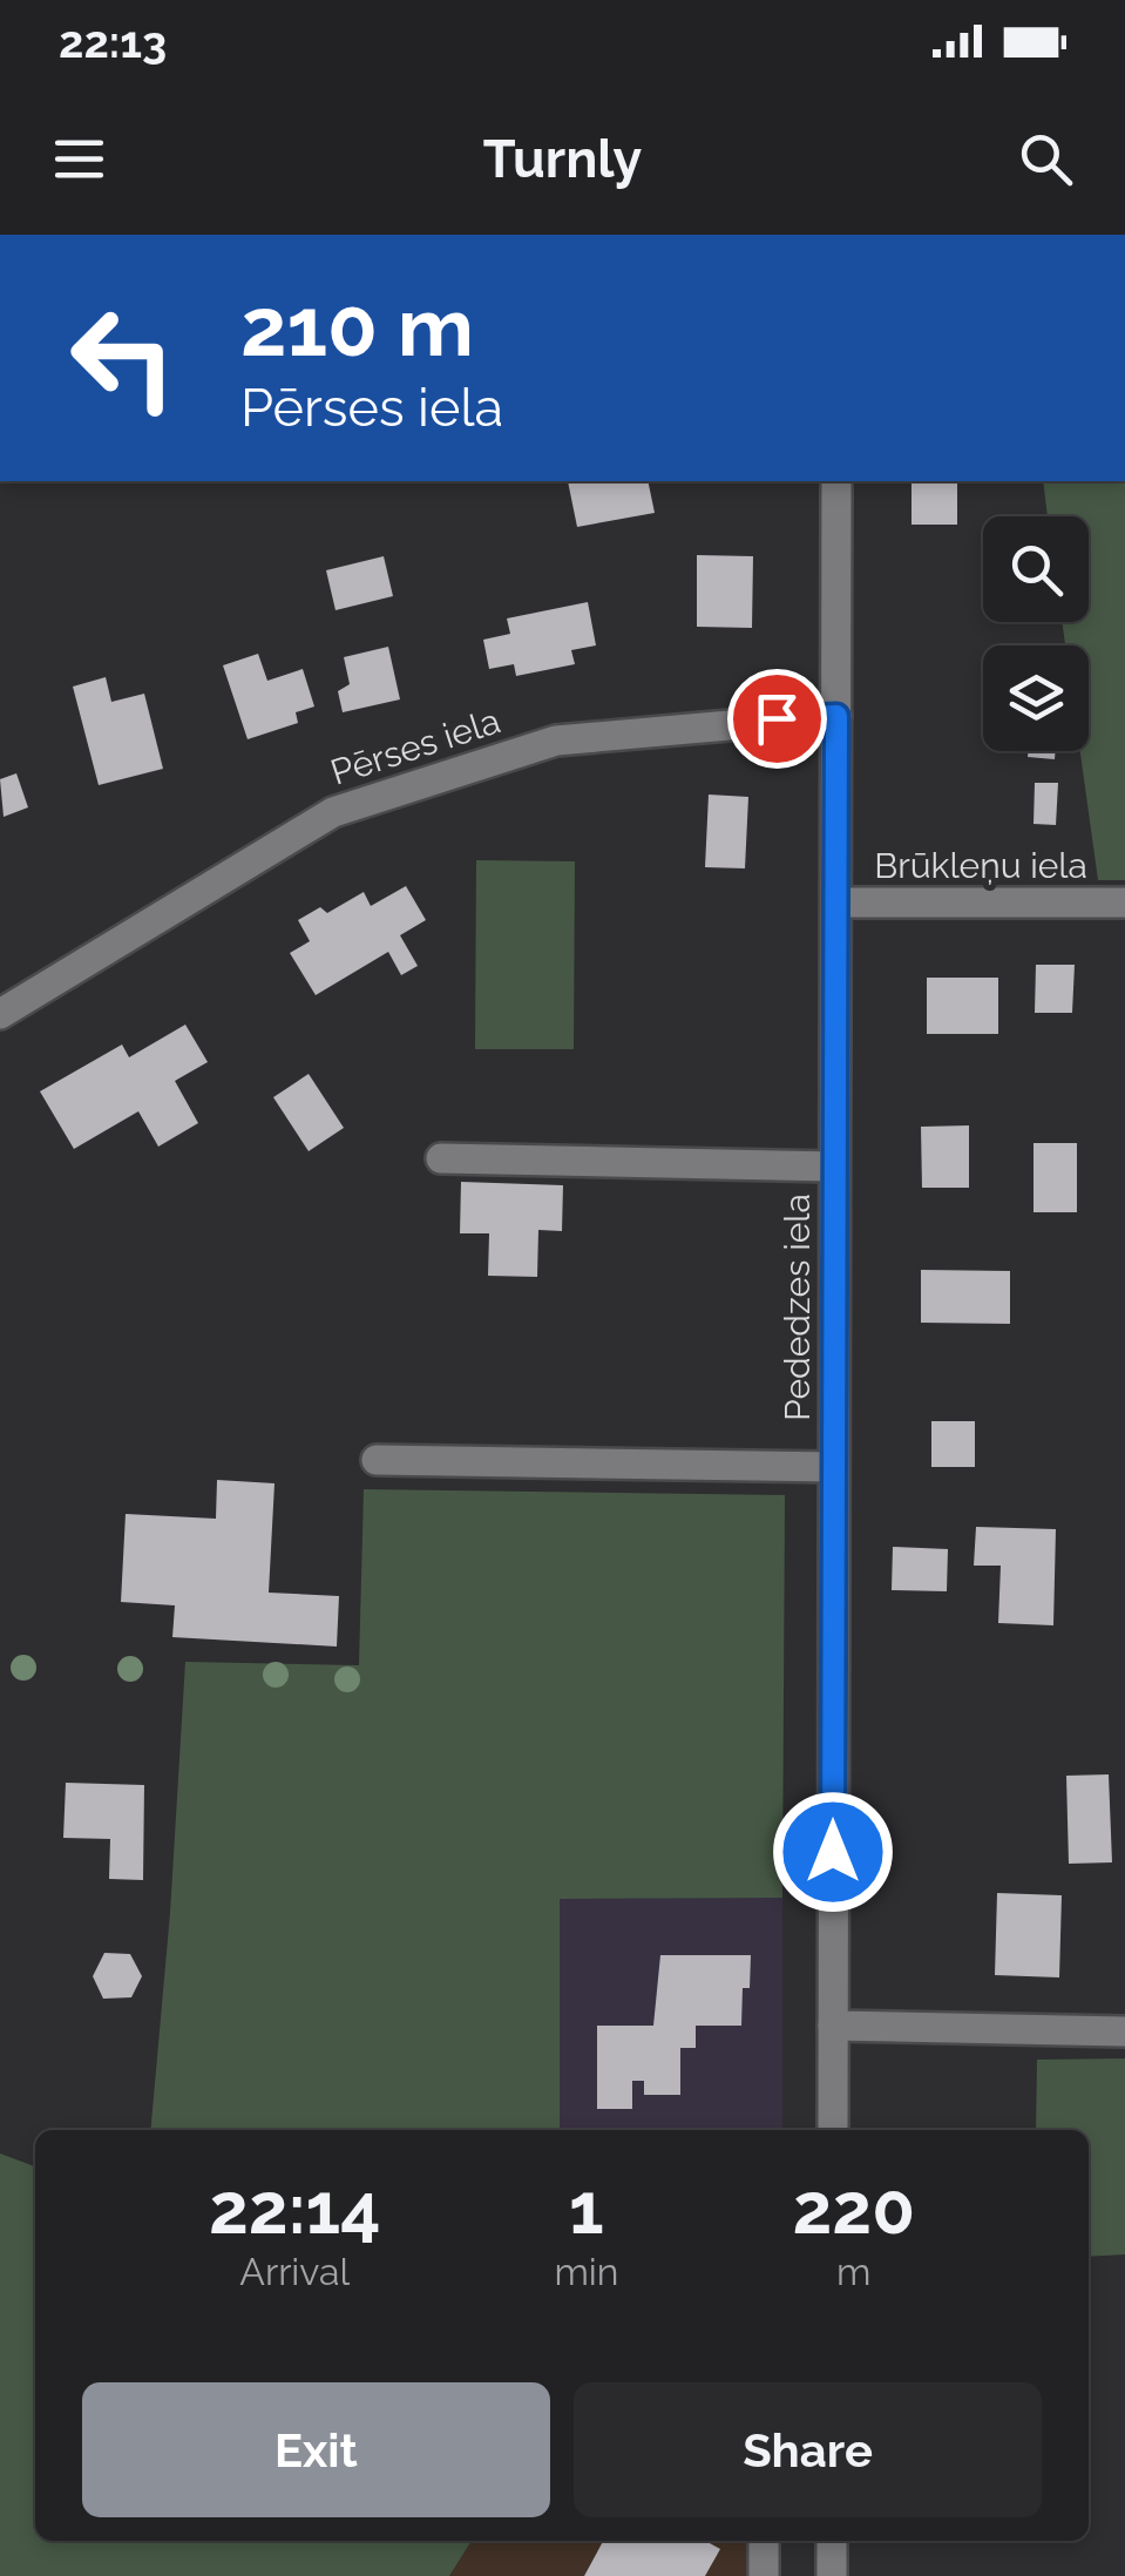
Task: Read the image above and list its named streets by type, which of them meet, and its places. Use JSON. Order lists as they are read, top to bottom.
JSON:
{
  "streets": {
    "street": ["Pērses iela", "Brūkleņu iela", "Pededzes iela"]
  },
  "crossings": [
    ["Pērses iela", "Pededzes iela"],
    ["Brūkleņu iela", "Pededzes iela"]
  ],
  "page": {
    "status": "22:13",
    "header": "Turnly",
    "turn": ["210 m", "Pērses iela"],
    "eta": [
      "22:14",
      "Arrival",
      "1",
      "min",
      "220",
      "m"
    ],
    "buttons": ["Exit", "Share"]
  }
}
